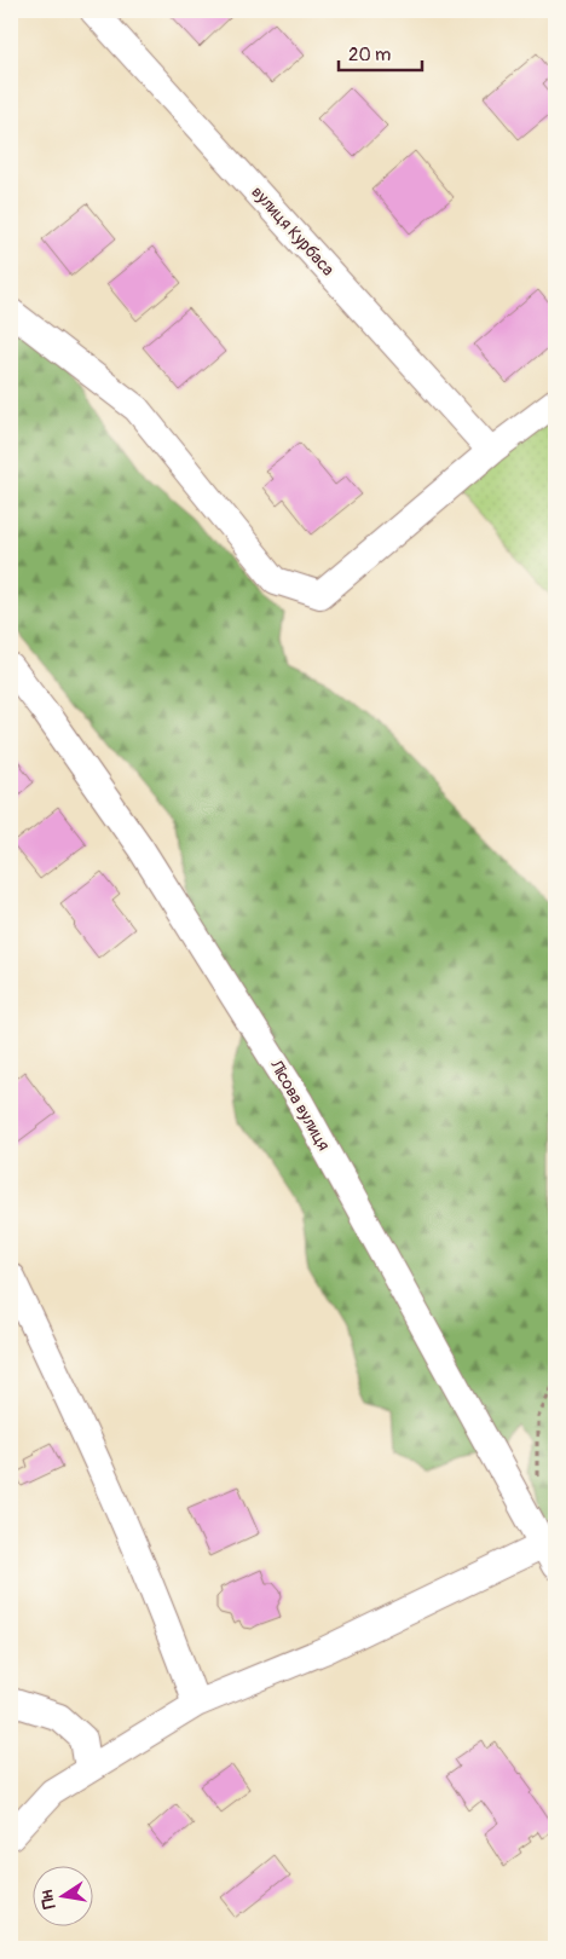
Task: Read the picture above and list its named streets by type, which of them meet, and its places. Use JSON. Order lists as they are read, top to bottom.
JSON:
{
  "streets": {
    "street": ["вулиця Курбаса", "Лісова вулиця"]
  },
  "scale_bar": "20 m",
  "north": "left"
}
